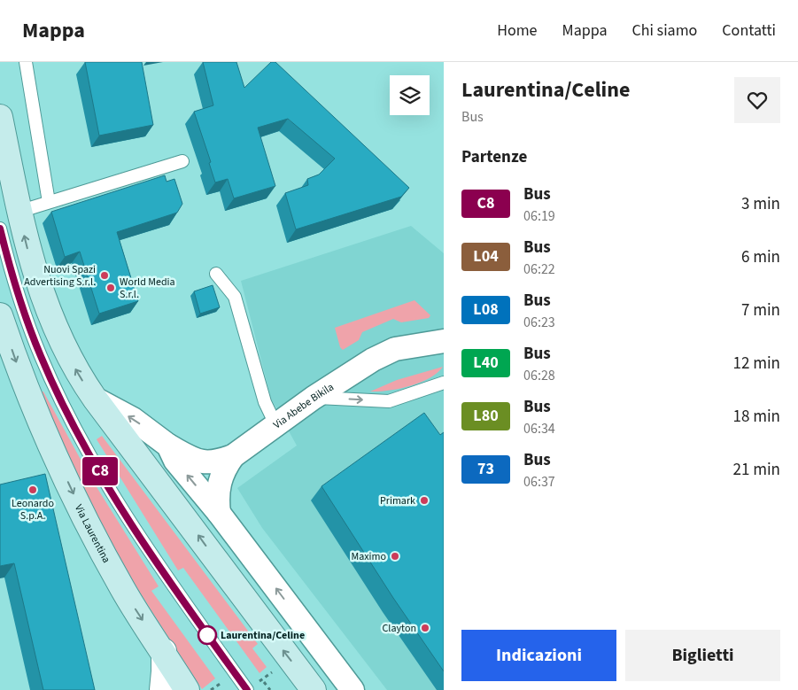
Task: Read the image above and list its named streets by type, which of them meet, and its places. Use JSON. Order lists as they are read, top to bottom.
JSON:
{
  "streets": {
    "main road": ["Via Laurentina"],
    "street": ["Via Abebe Bikila"]
  },
  "places": [
    "Nuovi Spazi Advertising S.r.l.",
    "World Media S.r.l.",
    "Leonardo S.p.A.",
    "Primark",
    "Maximo",
    "Clayton",
    "Laurentina/Celine"
  ],
  "lines": ["bus line C8"],
  "page": {
    "header": "Mappa",
    "nav": [
      "Home",
      "Mappa",
      "Chi siamo",
      "Contatti"
    ],
    "on_map": "C8",
    "heading": [
      ["Laurentina/Celine", "Bus"],
      "Partenze"
    ],
    "list": [
      {
        "mark": "C8",
        "name": "Bus",
        "note": "06:19",
        "value": "3 min"
      },
      {
        "mark": "L04",
        "name": "Bus",
        "note": "06:22",
        "value": "6 min"
      },
      {
        "mark": "L08",
        "name": "Bus",
        "note": "06:23",
        "value": "7 min"
      },
      {
        "mark": "L40",
        "name": "Bus",
        "note": "06:28",
        "value": "12 min"
      },
      {
        "mark": "L80",
        "name": "Bus",
        "note": "06:34",
        "value": "18 min"
      },
      {
        "mark": "73",
        "name": "Bus",
        "note": "06:37",
        "value": "21 min"
      }
    ],
    "buttons": ["Indicazioni", "Biglietti"]
  }
}
